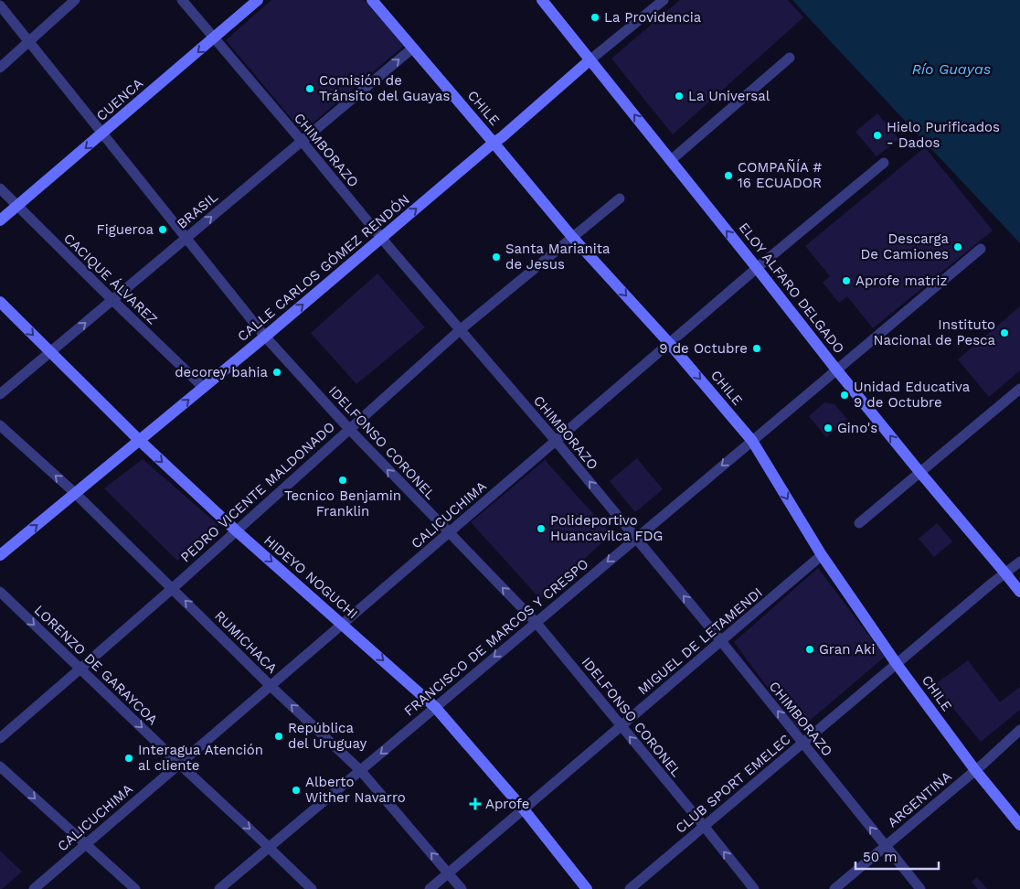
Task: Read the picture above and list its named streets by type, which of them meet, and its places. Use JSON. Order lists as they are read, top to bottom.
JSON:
{
  "streets": {
    "main road": [
      "CUENCA",
      "CHILE",
      "CALLE CARLOS GÓMEZ RENDÓN",
      "ELOY ALFARO DELGADO",
      "HIDEYO NOGUCHI"
    ],
    "street": [
      "CHIMBORAZO",
      "BRASIL",
      "CACIQUE ÁLVAREZ",
      "IDELFONSO CORONEL",
      "PEDRO VICENTE MALDONADO",
      "CALICUCHIMA",
      "FRANCISCO DE MARCOS Y CRESPO",
      "MIGUEL DE LETAMENDI",
      "RUMICHACA",
      "LORENZO DE GARAYCOA",
      "CLUB SPORT EMELEC",
      "ARGENTINA"
    ]
  },
  "crossings": [
    ["CUENCA", "CHIMBORAZO"],
    ["CUENCA", "CACIQUE ÁLVAREZ"],
    ["CUENCA", "IDELFONSO CORONEL"],
    ["CHILE", "BRASIL"],
    ["CHILE", "CALLE CARLOS GÓMEZ RENDÓN"],
    ["CHILE", "PEDRO VICENTE MALDONADO"],
    ["CHILE", "CALICUCHIMA"],
    ["CHILE", "FRANCISCO DE MARCOS Y CRESPO"],
    ["CHILE", "MIGUEL DE LETAMENDI"],
    ["CHILE", "CLUB SPORT EMELEC"],
    ["CHILE", "ARGENTINA"],
    ["CHIMBORAZO", "BRASIL"],
    ["CHIMBORAZO", "CALLE CARLOS GÓMEZ RENDÓN"],
    ["CHIMBORAZO", "PEDRO VICENTE MALDONADO"],
    ["CHIMBORAZO", "CALICUCHIMA"],
    ["CHIMBORAZO", "FRANCISCO DE MARCOS Y CRESPO"],
    ["CHIMBORAZO", "MIGUEL DE LETAMENDI"],
    ["CHIMBORAZO", "CLUB SPORT EMELEC"],
    ["CHIMBORAZO", "ARGENTINA"],
    ["BRASIL", "CACIQUE ÁLVAREZ"],
    ["BRASIL", "IDELFONSO CORONEL"],
    ["BRASIL", "HIDEYO NOGUCHI"],
    ["CALLE CARLOS GÓMEZ RENDÓN", "CACIQUE ÁLVAREZ"],
    ["CALLE CARLOS GÓMEZ RENDÓN", "ELOY ALFARO DELGADO"],
    ["CALLE CARLOS GÓMEZ RENDÓN", "IDELFONSO CORONEL"],
    ["CALLE CARLOS GÓMEZ RENDÓN", "HIDEYO NOGUCHI"],
    ["CALLE CARLOS GÓMEZ RENDÓN", "RUMICHACA"],
    ["ELOY ALFARO DELGADO", "CALICUCHIMA"],
    ["ELOY ALFARO DELGADO", "FRANCISCO DE MARCOS Y CRESPO"],
    ["ELOY ALFARO DELGADO", "CLUB SPORT EMELEC"],
    ["IDELFONSO CORONEL", "PEDRO VICENTE MALDONADO"],
    ["IDELFONSO CORONEL", "CALICUCHIMA"],
    ["IDELFONSO CORONEL", "FRANCISCO DE MARCOS Y CRESPO"],
    ["IDELFONSO CORONEL", "MIGUEL DE LETAMENDI"],
    ["IDELFONSO CORONEL", "CLUB SPORT EMELEC"],
    ["PEDRO VICENTE MALDONADO", "HIDEYO NOGUCHI"],
    ["PEDRO VICENTE MALDONADO", "RUMICHACA"],
    ["PEDRO VICENTE MALDONADO", "LORENZO DE GARAYCOA"],
    ["CALICUCHIMA", "HIDEYO NOGUCHI"],
    ["CALICUCHIMA", "RUMICHACA"],
    ["CALICUCHIMA", "LORENZO DE GARAYCOA"],
    ["HIDEYO NOGUCHI", "FRANCISCO DE MARCOS Y CRESPO"],
    ["HIDEYO NOGUCHI", "MIGUEL DE LETAMENDI"],
    ["FRANCISCO DE MARCOS Y CRESPO", "RUMICHACA"],
    ["FRANCISCO DE MARCOS Y CRESPO", "LORENZO DE GARAYCOA"],
    ["MIGUEL DE LETAMENDI", "RUMICHACA"]
  ],
  "one_way": [
    "CUENCA",
    "CHILE",
    "CHIMBORAZO",
    "BRASIL",
    "CALLE CARLOS GÓMEZ RENDÓN",
    "ELOY ALFARO DELGADO",
    "IDELFONSO CORONEL",
    "HIDEYO NOGUCHI",
    "FRANCISCO DE MARCOS Y CRESPO",
    "RUMICHACA",
    "LORENZO DE GARAYCOA"
  ],
  "water": ["Río Guayas"],
  "places": {
    "other": [
      "La Providencia",
      "Comisión de Tránsito del Guayas",
      "La Universal",
      "Hielo Purificados - Dados",
      "COMPAÑÍA # 16 ECUADOR",
      "Figueroa",
      "Descarga De Camiones",
      "Santa Marianita de Jesus",
      "Aprofe matriz",
      "Instituto Nacional de Pesca",
      "9 de Octubre",
      "decorey bahia",
      "Unidad Educativa 9 de Octubre",
      "Gino's",
      "Tecnico Benjamin Franklin",
      "Polideportivo Huancavilca FDG",
      "Gran Aki",
      "República del Uruguay",
      "Interagua Atención al cliente",
      "Alberto Wither Navarro"
    ],
    "health": ["Aprofe"]
  },
  "scale_bar": "50 m"
}
